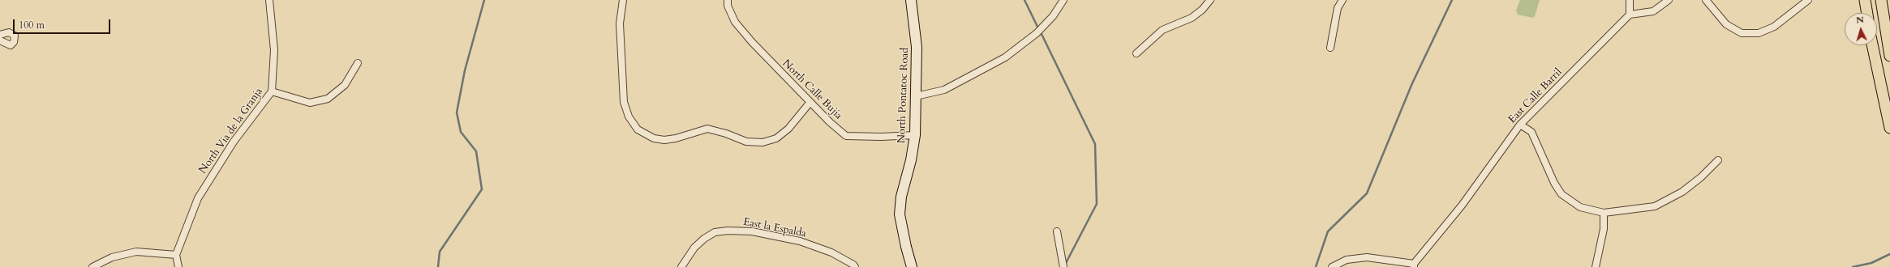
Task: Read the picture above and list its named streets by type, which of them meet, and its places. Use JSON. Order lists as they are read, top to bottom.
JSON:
{
  "streets": {
    "street": [
      "North Calle Bujia",
      "North Pontatoc Road",
      "East Calle Barril",
      "North Via de la Granja",
      "East la Espalda"
    ]
  },
  "crossings": [
    ["North Calle Bujia", "North Pontatoc Road"]
  ],
  "scale_bar": "100 m",
  "north": "top"
}
